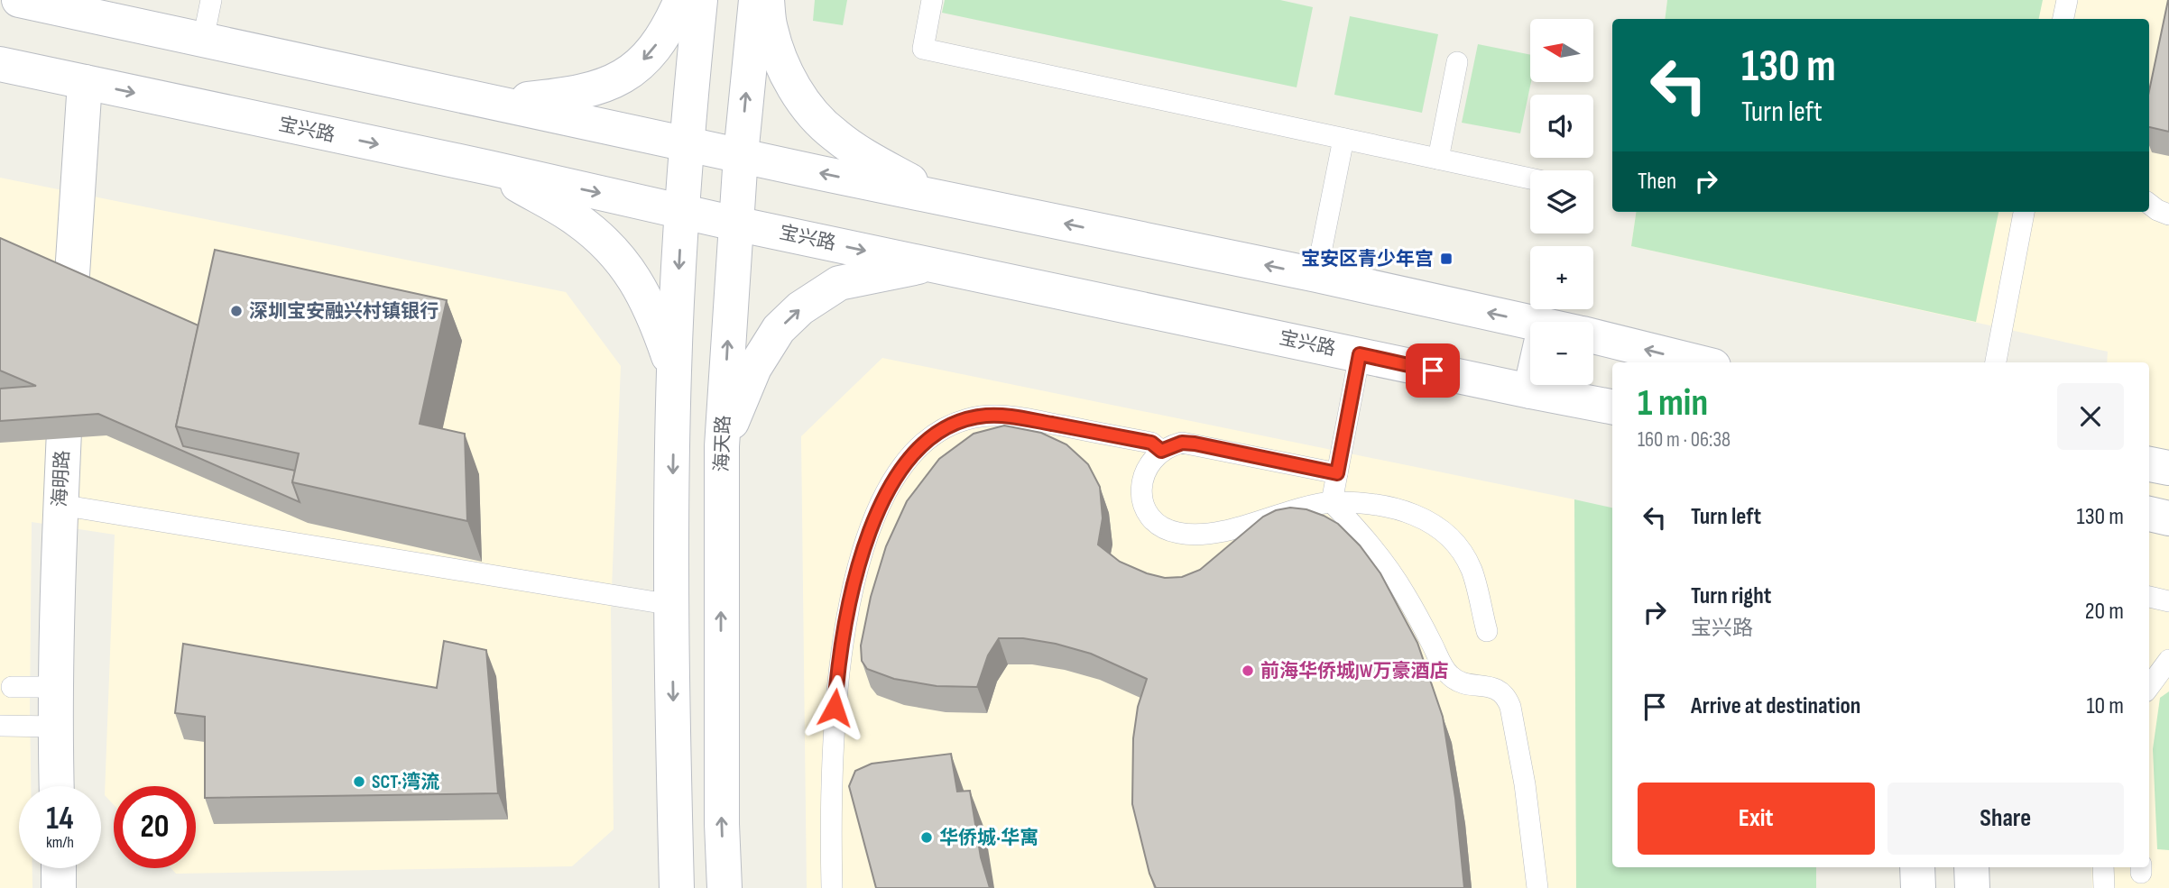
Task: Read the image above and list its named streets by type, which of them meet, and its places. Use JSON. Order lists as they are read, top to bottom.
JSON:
{
  "streets": {
    "main road": ["宝兴路", "海天路", "海明路"]
  },
  "crossings": [
    ["宝兴路", "海天路"],
    ["宝兴路", "海明路"]
  ],
  "places": {
    "transit": ["宝安区青少年宫"],
    "other": [
      "深圳宝安融兴村镇银行",
      "前海华侨城JW万豪酒店",
      "SCT·湾流",
      "华侨城·华寓"
    ]
  },
  "north": "left",
  "page": {
    "map_buttons": ["+", "−"],
    "turn": ["130 m", "Turn left"],
    "then": "Then",
    "heading": ["1 min", "160 m · 06:38"],
    "list": [
      {
        "name": "Turn left",
        "value": "130 m"
      },
      {
        "name": "Turn right",
        "note": "宝兴路",
        "value": "20 m"
      },
      {
        "name": "Arrive at destination",
        "value": "10 m"
      }
    ],
    "buttons": ["Exit", "Share"],
    "speed": "14 km/h",
    "limit": "20"
  }
}
